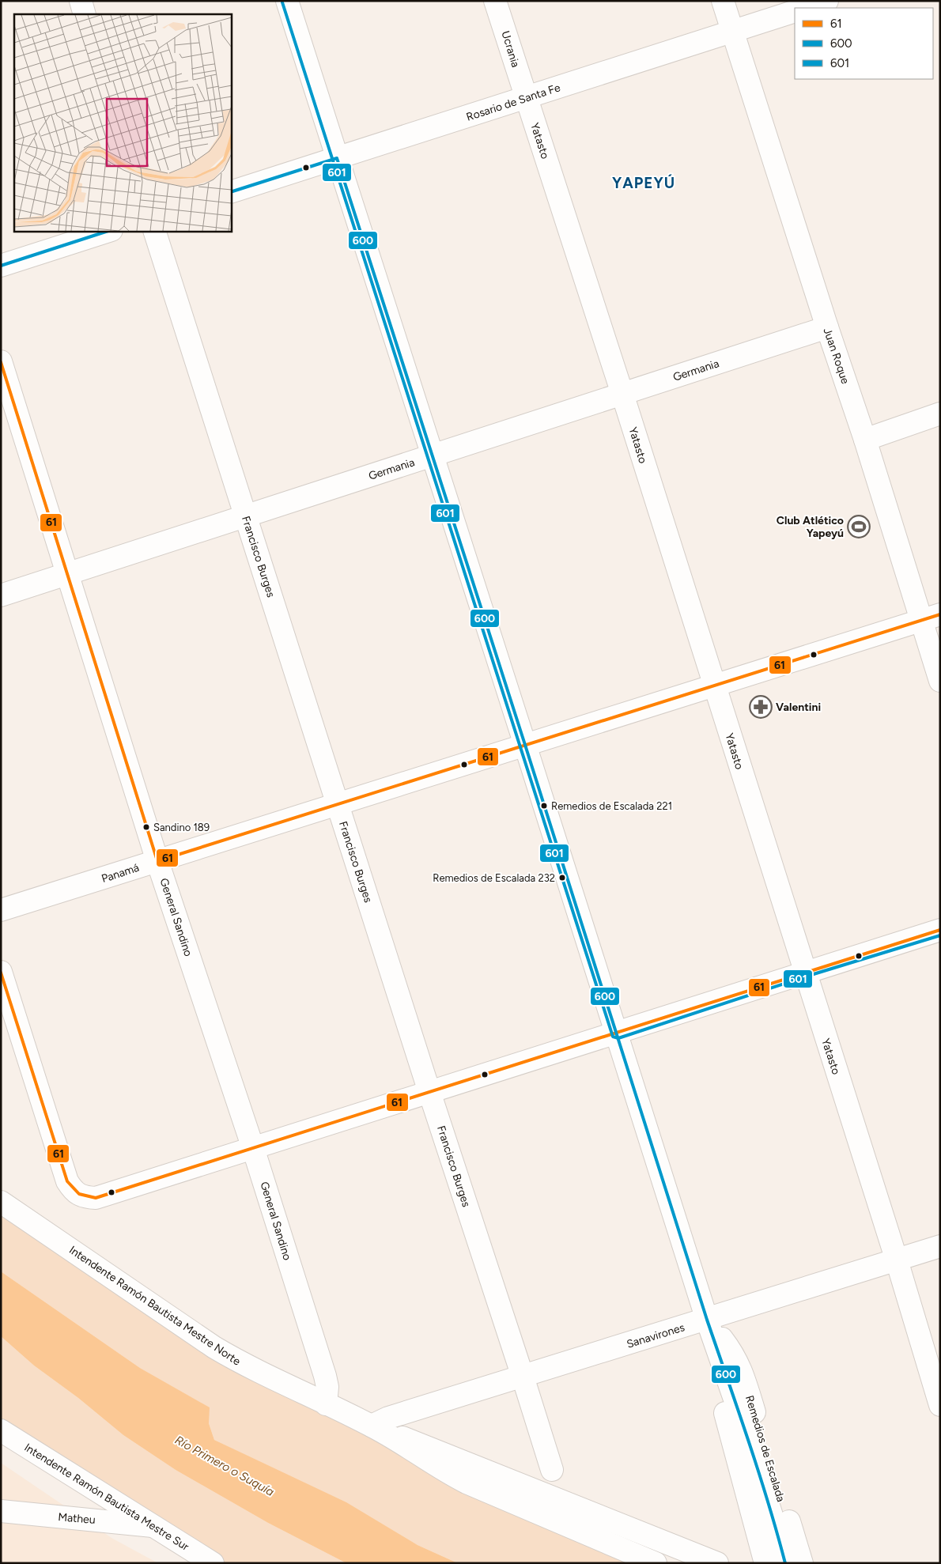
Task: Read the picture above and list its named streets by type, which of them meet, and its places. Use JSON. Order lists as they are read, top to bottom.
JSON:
{
  "streets": {
    "street": [
      "Ucrania",
      "Rosario de Santa Fe",
      "Yatasto",
      "Juan Roque",
      "Germania",
      "Francisco Burges",
      "Panamá",
      "General Sandino",
      "Intendente Ramón Bautista Mestre Norte",
      "Sanavirones",
      "Remedios de Escalada",
      "Intendente Ramón Bautista Mestre Sur",
      "Matheu"
    ]
  },
  "crossings": [
    ["Ucrania", "Rosario de Santa Fe"],
    ["Ucrania", "Yatasto"],
    ["Rosario de Santa Fe", "Yatasto"],
    ["Rosario de Santa Fe", "Juan Roque"],
    ["Rosario de Santa Fe", "Remedios de Escalada"],
    ["Yatasto", "Germania"],
    ["Yatasto", "Panamá"],
    ["Yatasto", "Sanavirones"],
    ["Juan Roque", "Germania"],
    ["Juan Roque", "Panamá"],
    ["Germania", "Francisco Burges"],
    ["Germania", "General Sandino"],
    ["Germania", "Remedios de Escalada"],
    ["Francisco Burges", "Panamá"],
    ["Francisco Burges", "Sanavirones"],
    ["Panamá", "General Sandino"],
    ["Panamá", "Remedios de Escalada"],
    ["General Sandino", "Intendente Ramón Bautista Mestre Norte"],
    ["Intendente Ramón Bautista Mestre Norte", "Sanavirones"],
    ["Sanavirones", "Remedios de Escalada"],
    ["Intendente Ramón Bautista Mestre Sur", "Matheu"]
  ],
  "districts": ["YAPEYÚ"],
  "water": ["Río Primero o Suquía"],
  "places": {
    "sports": ["Club Atlético Yapeyú"],
    "pharmacy": ["Valentini"],
    "other": ["Remedios de Escalada 221", "Sandino 189", "Remedios de Escalada 232"]
  },
  "lines": ["transit line 601", "transit line 600", "transit line 61"],
  "legend": ["61", "600", "601"]
}
